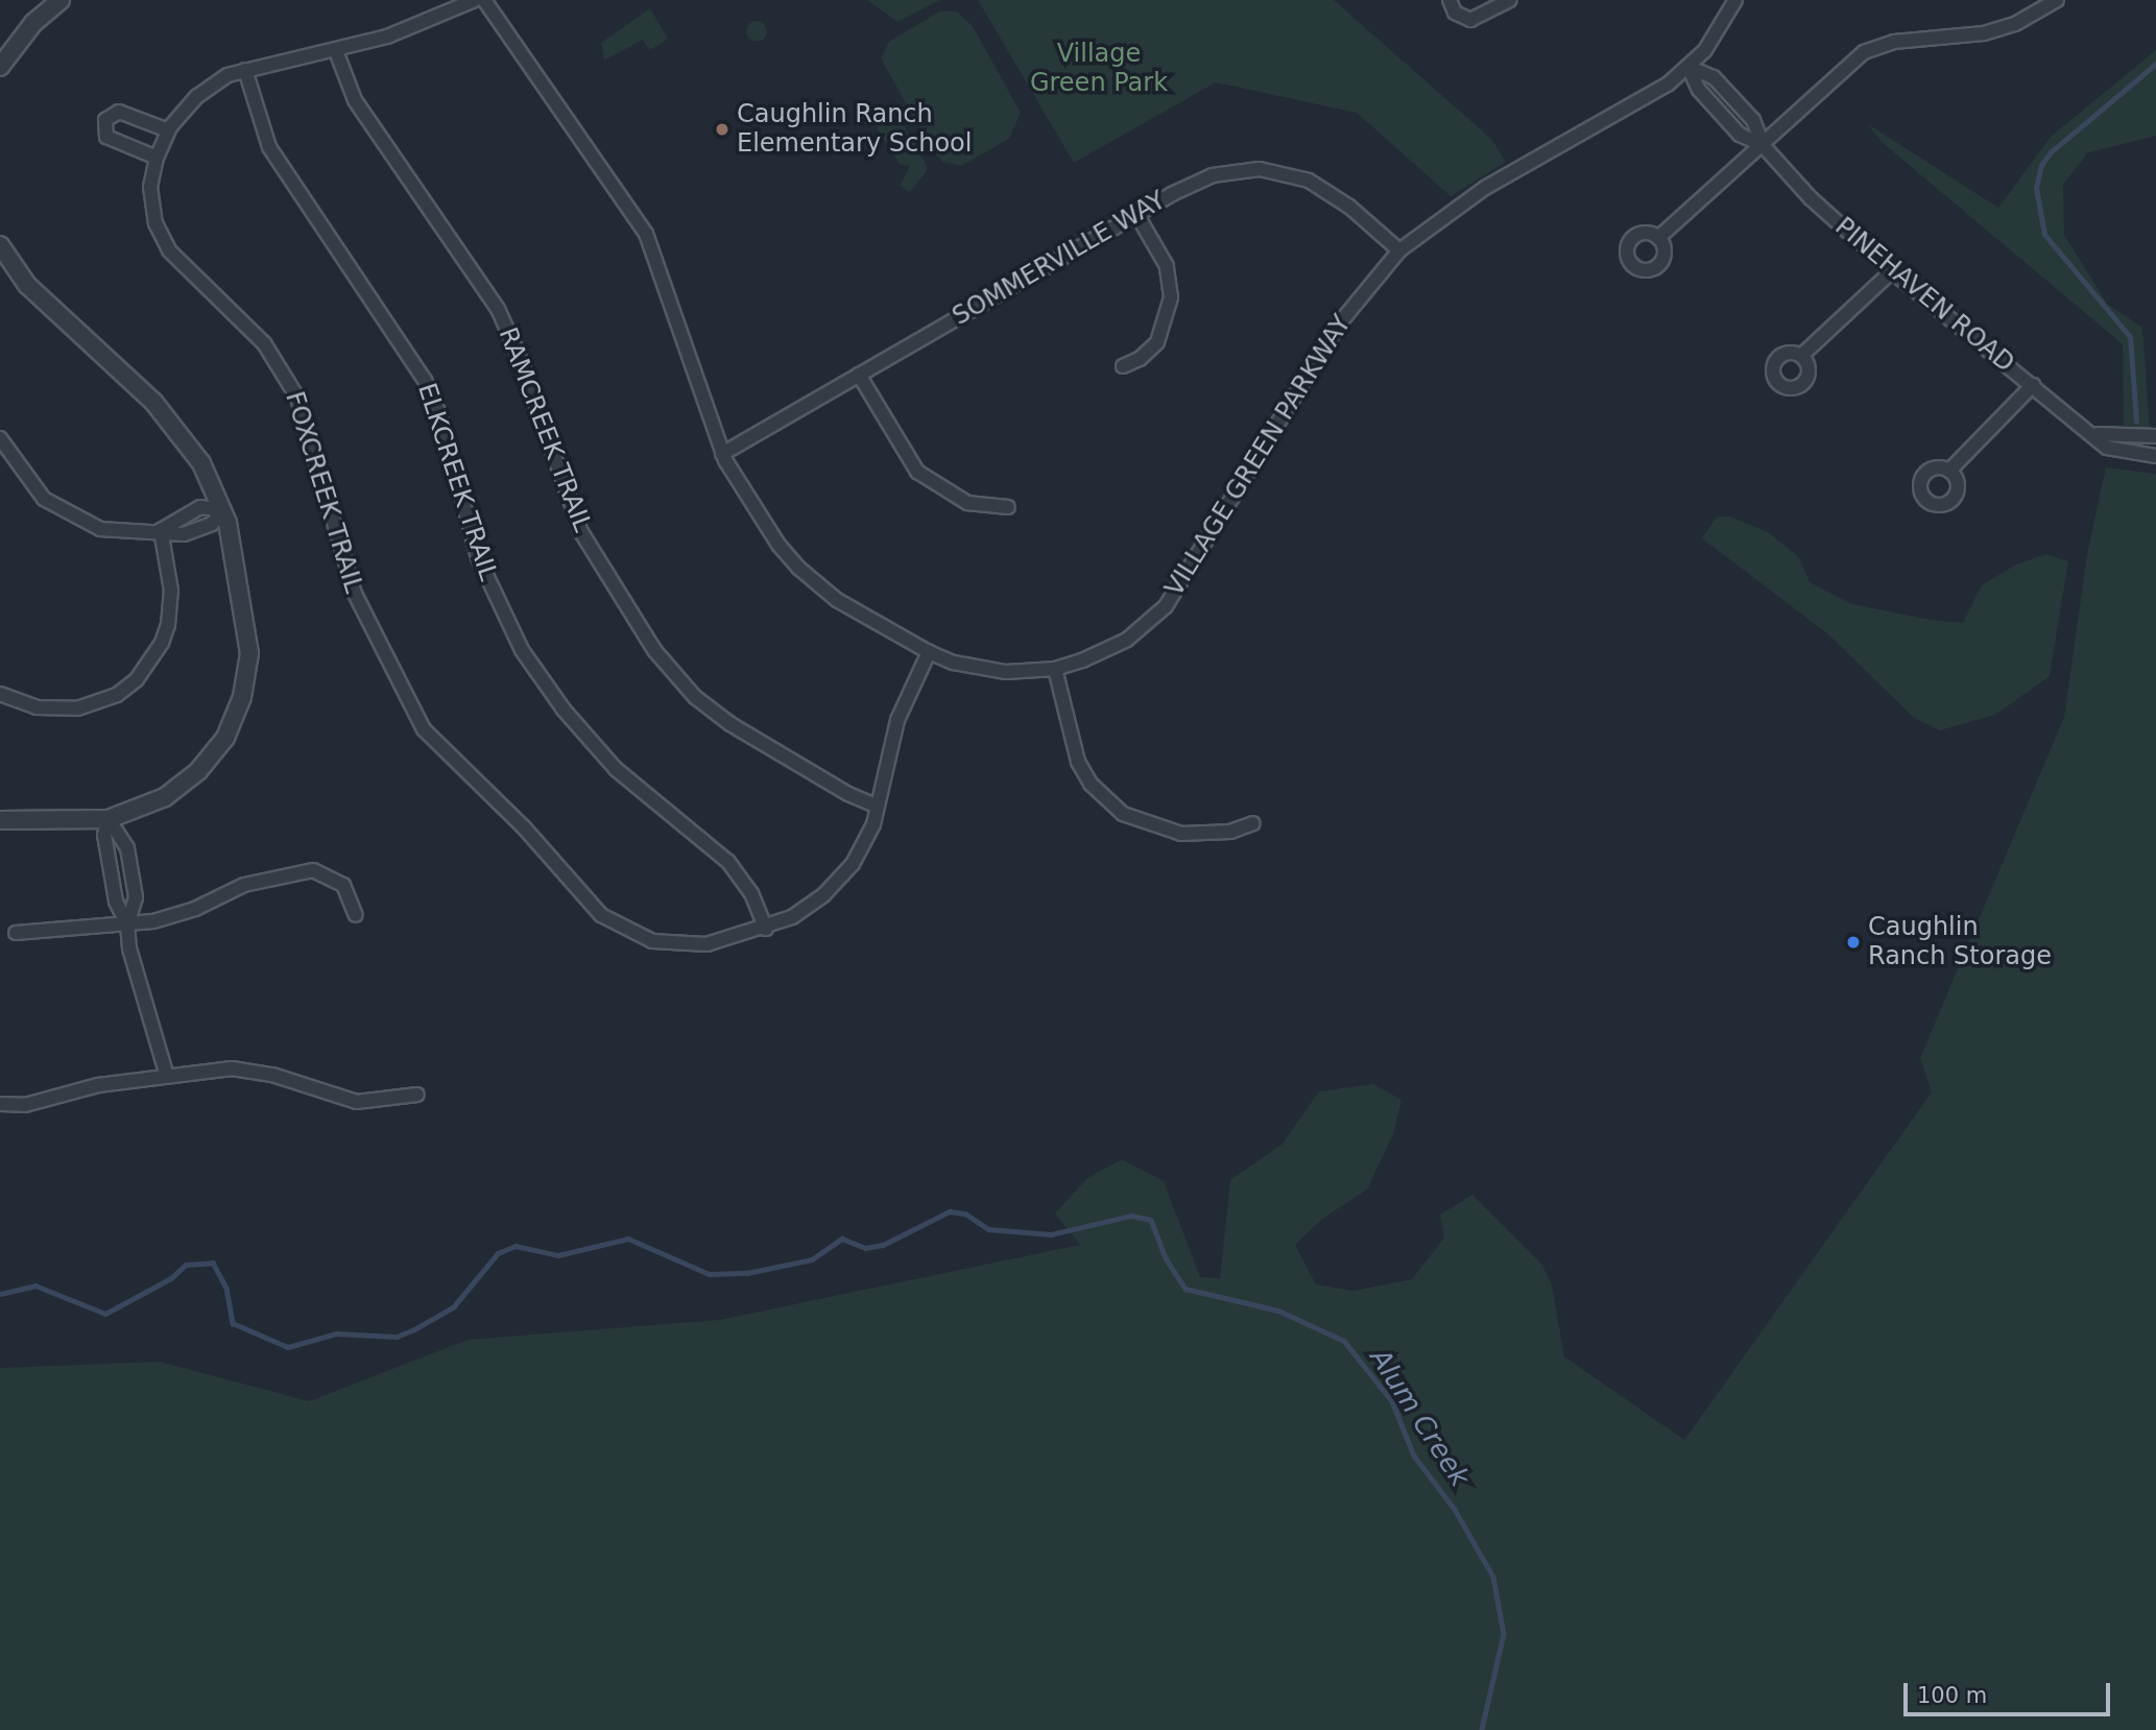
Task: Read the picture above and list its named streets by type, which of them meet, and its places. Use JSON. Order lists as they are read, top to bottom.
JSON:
{
  "streets": {
    "street": [
      "SOMMERVILLE WAY",
      "PINEHAVEN ROAD",
      "RAMCREEK TRAIL",
      "VILLAGE GREEN PARKWAY",
      "ELKCREEK TRAIL",
      "FOXCREEK TRAIL"
    ]
  },
  "crossings": [
    ["SOMMERVILLE WAY", "VILLAGE GREEN PARKWAY"],
    ["PINEHAVEN ROAD", "VILLAGE GREEN PARKWAY"],
    ["RAMCREEK TRAIL", "FOXCREEK TRAIL"],
    ["VILLAGE GREEN PARKWAY", "FOXCREEK TRAIL"],
    ["ELKCREEK TRAIL", "FOXCREEK TRAIL"]
  ],
  "water": ["Alum Creek"],
  "parks": ["Village Green Park"],
  "places": ["Caughlin Ranch Elementary School", "Caughlin Ranch Storage"],
  "scale_bar": "100 m"
}
